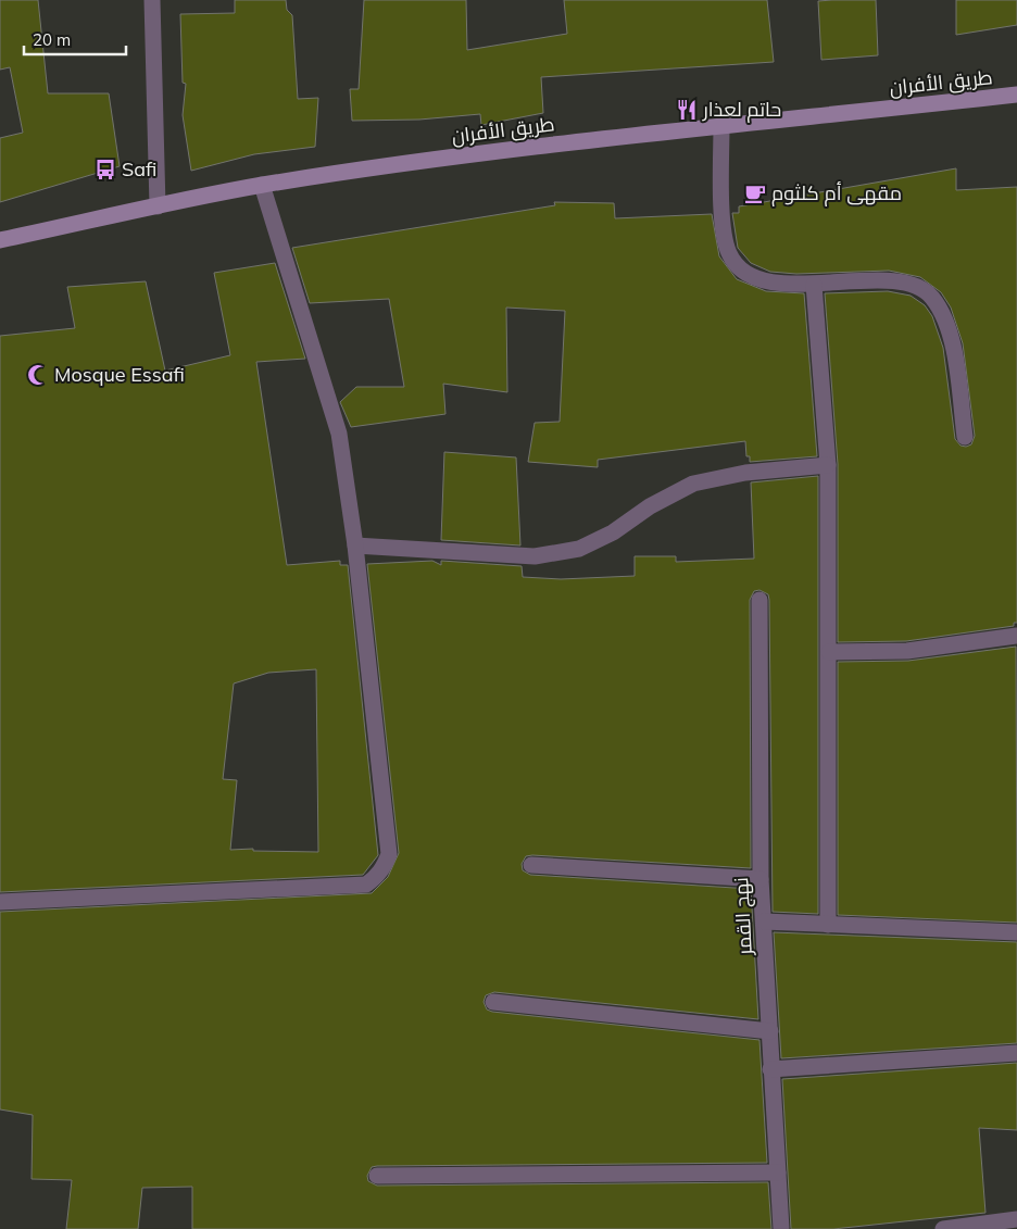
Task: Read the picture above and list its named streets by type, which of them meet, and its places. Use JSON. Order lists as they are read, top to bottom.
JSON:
{
  "streets": {
    "main road": ["طريق الأفران"],
    "street": ["نهج القمر"]
  },
  "places": {
    "restaurant": ["حاتم لعذار"],
    "bus stop": ["Safi"],
    "cafe": ["مقهى أم كلثوم"],
    "mosque": ["Mosque Essafi"]
  },
  "scale_bar": "20 m"
}
